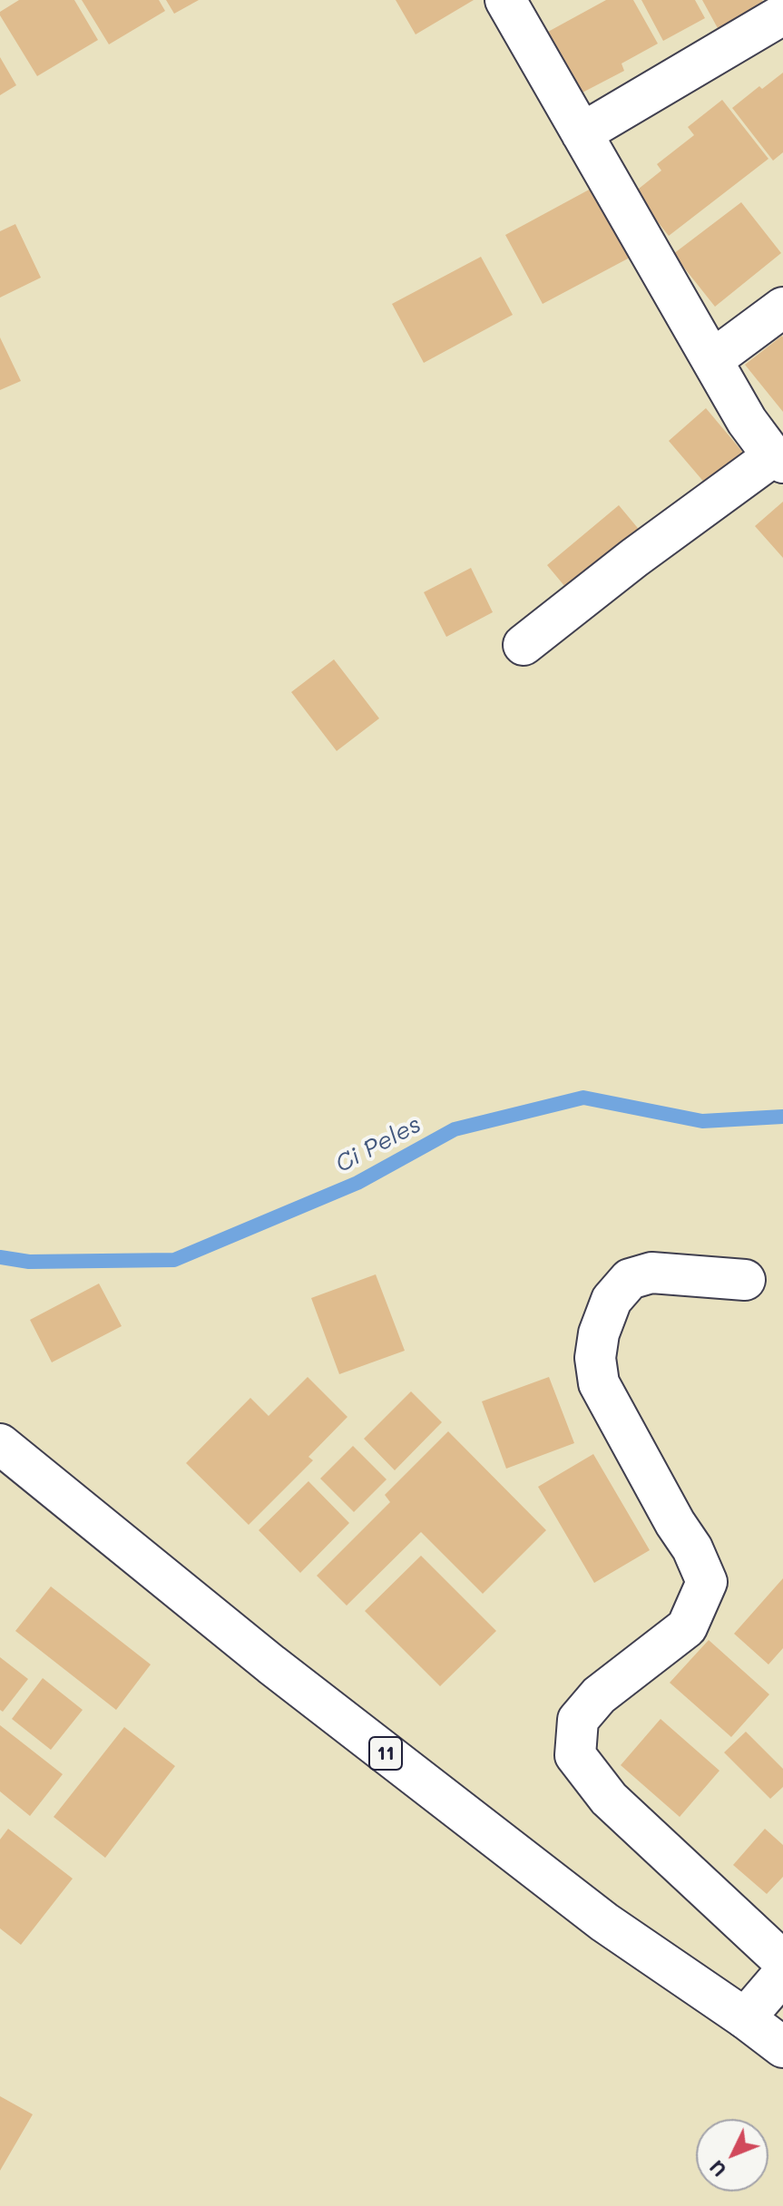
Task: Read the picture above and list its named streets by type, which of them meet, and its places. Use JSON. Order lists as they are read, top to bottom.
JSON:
{
  "streets": {
    "main road": ["11"]
  },
  "water": ["Ci Peles"],
  "north": "bottom left"
}
